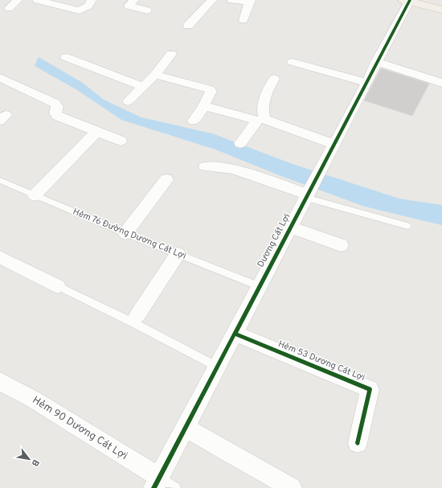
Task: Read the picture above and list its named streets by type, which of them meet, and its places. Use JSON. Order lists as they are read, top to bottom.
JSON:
{
  "streets": {
    "street": ["Dương Cát Lợi", "Hẻm 53 Dương Cát Lợi", "Hẻm 90 Dương Cát Lợi"],
    "lane": ["Hẻm 76 Đường Dương Cát Lợi"]
  },
  "crossings": [
    ["Hẻm 76 Đường Dương Cát Lợi", "Dương Cát Lợi"],
    ["Dương Cát Lợi", "Hẻm 53 Dương Cát Lợi"],
    ["Dương Cát Lợi", "Hẻm 90 Dương Cát Lợi"]
  ],
  "north": "bottom right"
}
